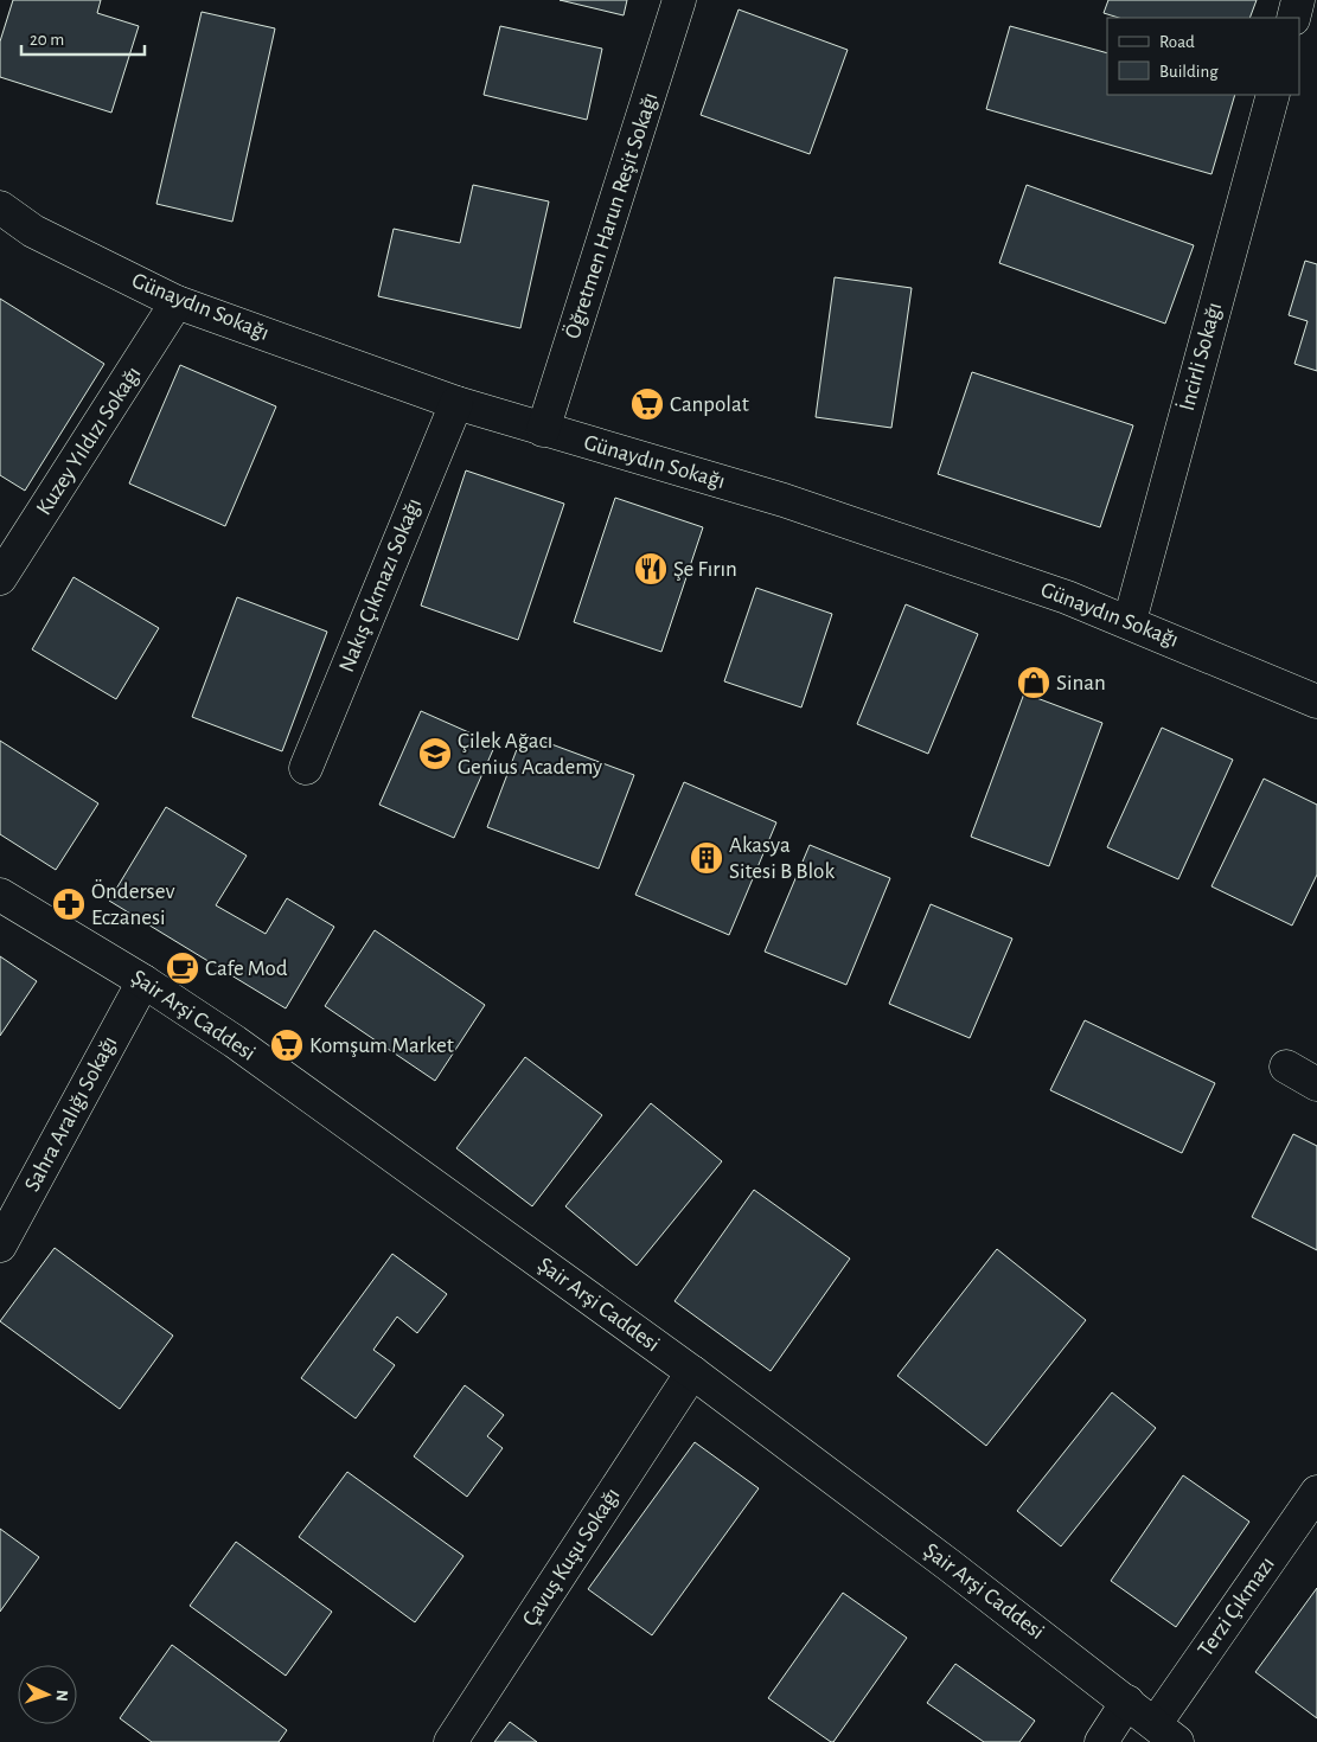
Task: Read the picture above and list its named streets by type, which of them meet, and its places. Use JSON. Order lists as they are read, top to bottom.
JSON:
{
  "streets": {
    "street": [
      "Öğretmen Harun Reşit Sokağı",
      "Günaydın Sokağı",
      "İncirli Sokağı",
      "Kuzey Yıldızı Sokağı",
      "Nakış Çıkmazı Sokağı",
      "Şair Arşi Caddesi",
      "Sahra Aralığı Sokağı",
      "Çavuş Kuşu Sokağı",
      "Terzi Çıkmazı"
    ]
  },
  "crossings": [
    ["Öğretmen Harun Reşit Sokağı", "Günaydın Sokağı"],
    ["Günaydın Sokağı", "İncirli Sokağı"],
    ["Günaydın Sokağı", "Kuzey Yıldızı Sokağı"],
    ["Günaydın Sokağı", "Nakış Çıkmazı Sokağı"],
    ["Şair Arşi Caddesi", "Sahra Aralığı Sokağı"],
    ["Şair Arşi Caddesi", "Çavuş Kuşu Sokağı"],
    ["Şair Arşi Caddesi", "Terzi Çıkmazı"]
  ],
  "places": {
    "supermarket": ["Canpolat", "Komşum Market"],
    "restaurant": ["Şe Fırın"],
    "shop": ["Sinan"],
    "school or university": ["Çilek Ağacı Genius Academy"],
    "building": ["Akasya Sitesi B Blok"],
    "pharmacy": ["Öndersev Eczanesi"],
    "cafe": ["Cafe Mod"]
  },
  "legend": ["Road", "Building"],
  "scale_bar": "20 m",
  "north": "right"
}
